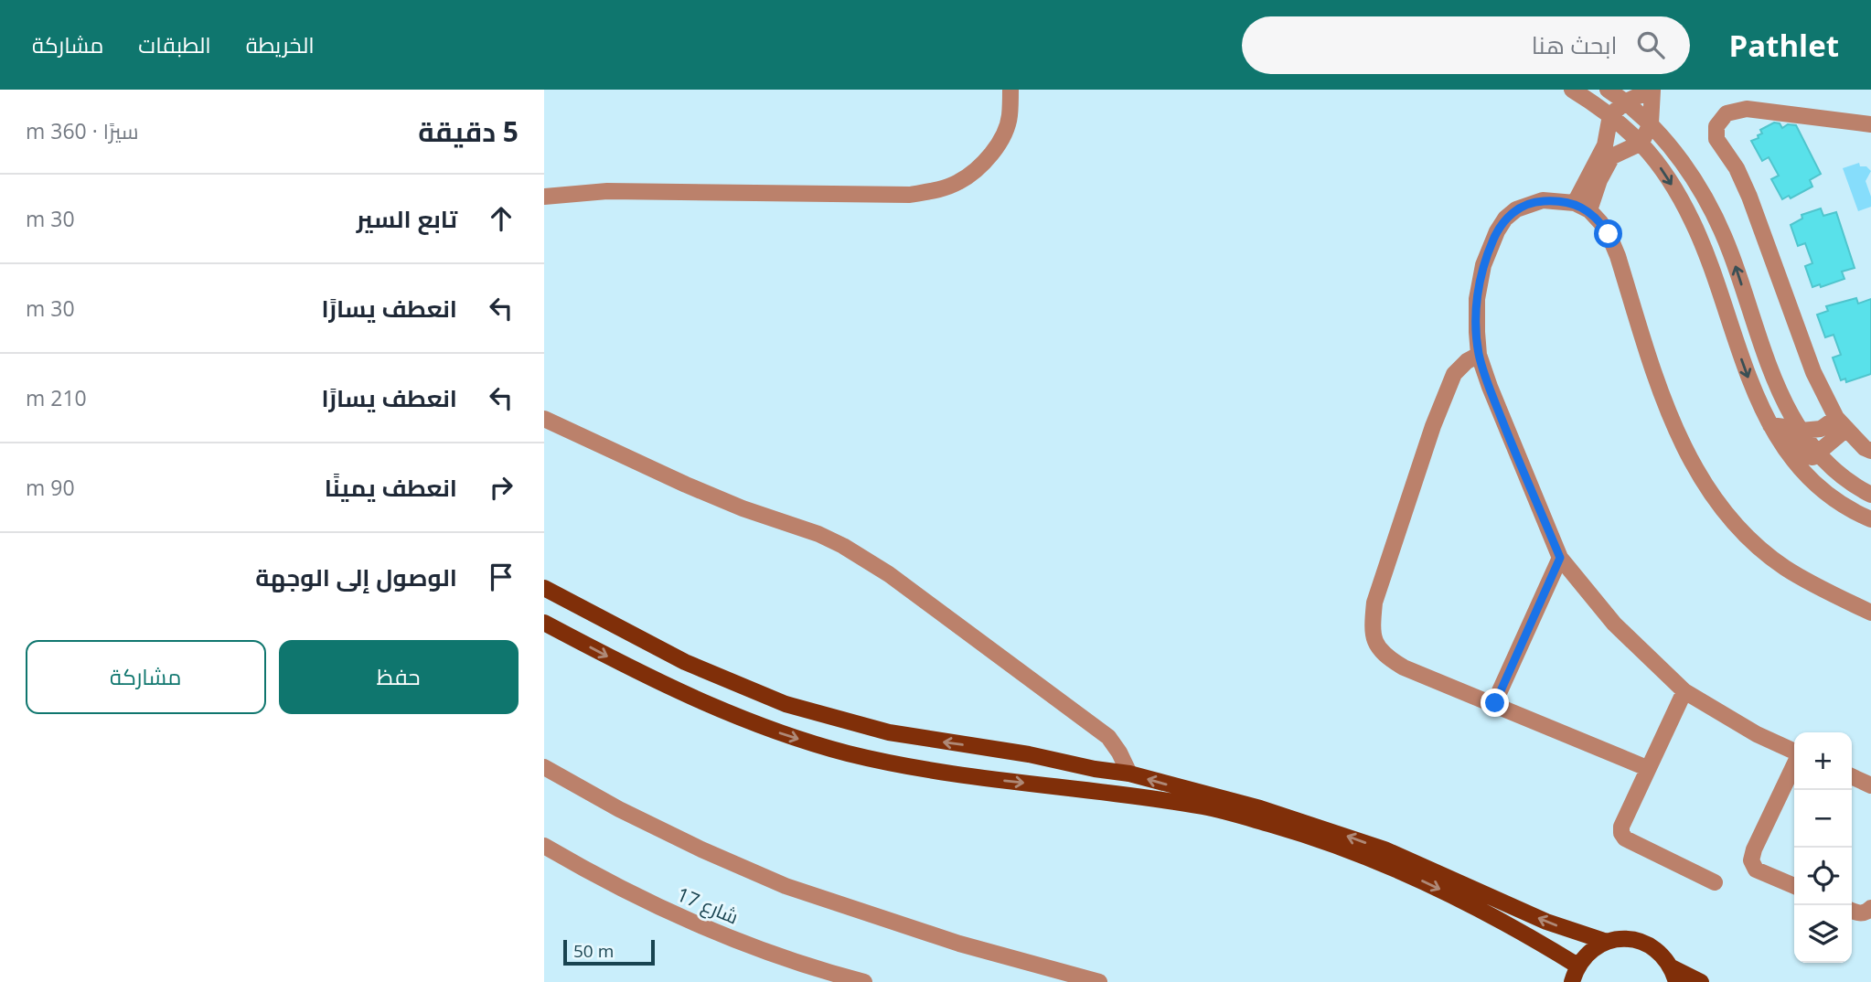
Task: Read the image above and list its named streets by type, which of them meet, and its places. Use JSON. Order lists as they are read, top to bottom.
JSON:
{
  "streets": {
    "street": ["شارع 17"]
  },
  "scale_bar": "50 m",
  "page": {
    "header": "Pathlet",
    "search": "ابحث هنا",
    "nav": ["الخريطة", "الطبقات", "مشاركة"],
    "heading": ["5 دقيقة", "سيرًا · 360 m"],
    "list": [
      ["تابع السير", "30 m"],
      ["انعطف يسارًا", "30 m"],
      ["انعطف يسارًا", "210 m"],
      ["انعطف يمينًا", "90 m"],
      "الوصول إلى الوجهة"
    ],
    "buttons": ["حفظ", "مشاركة"],
    "map_buttons": ["+", "−"],
    "scale": "50 m"
  }
}
